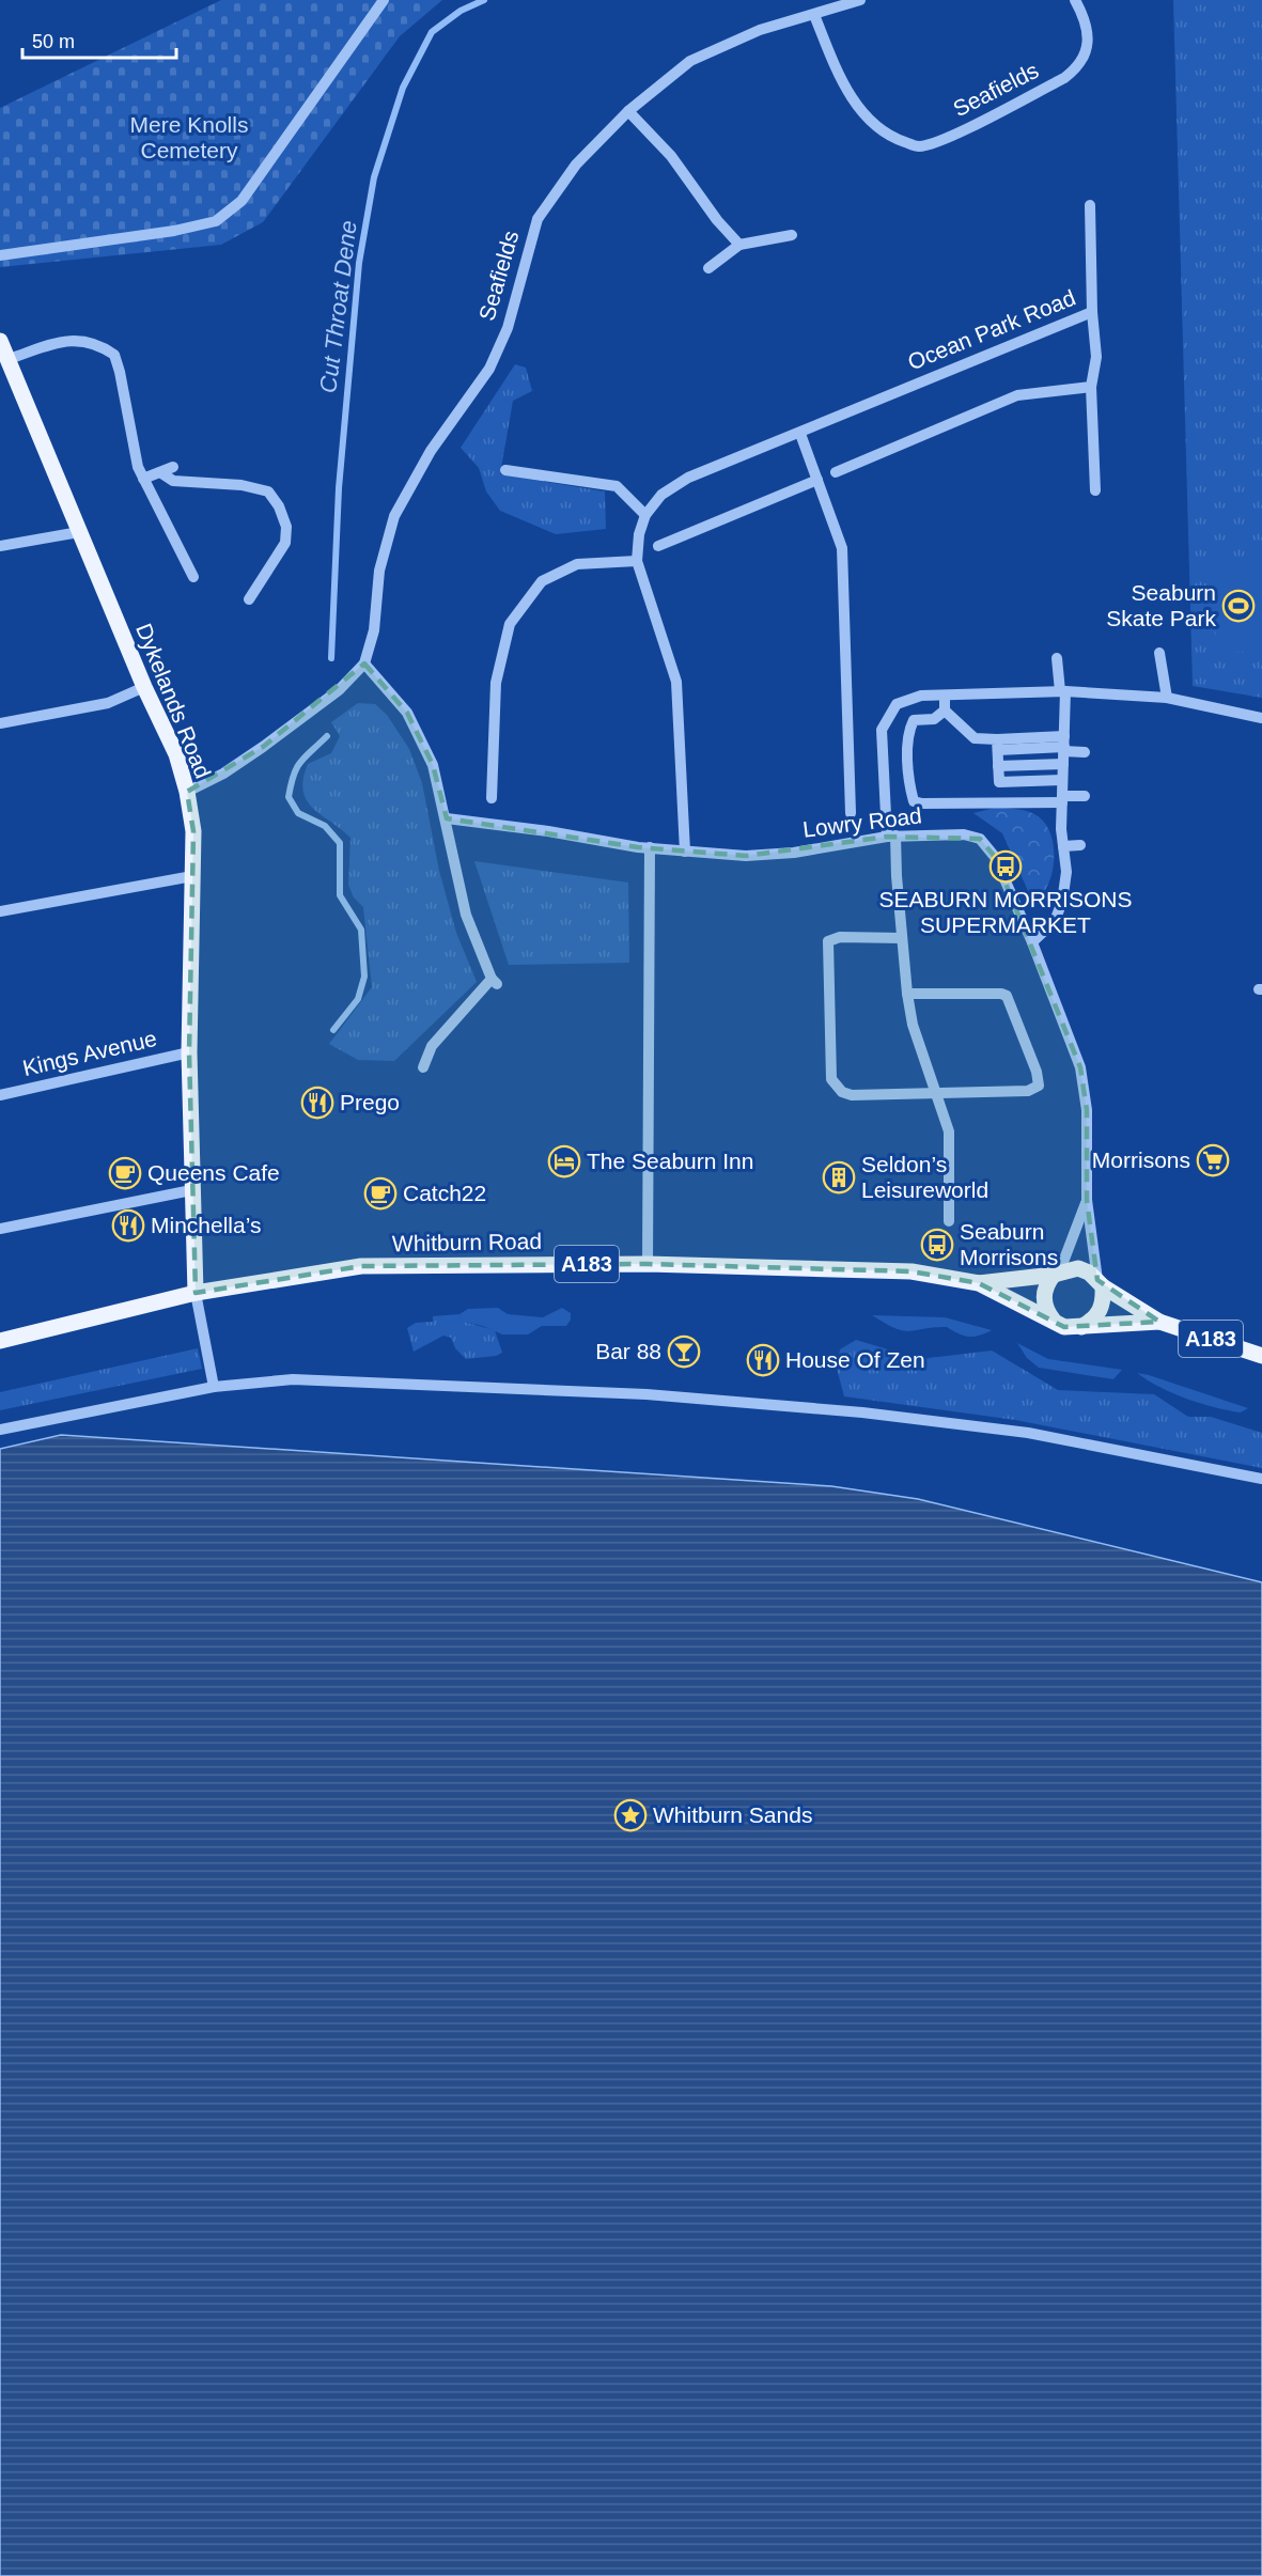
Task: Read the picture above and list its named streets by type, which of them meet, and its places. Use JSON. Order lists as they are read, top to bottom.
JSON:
{
  "streets": {
    "main road": ["Dykelands Road", "Whitburn Road", "A183"],
    "street": [
      "Seafields",
      "Ocean Park Road",
      "Lowry Road",
      "Kings Avenue"
    ]
  },
  "crossings": [
    ["Ocean Park Road", "Lowry Road"],
    ["Dykelands Road", "Kings Avenue"],
    ["Dykelands Road", "Whitburn Road"],
    ["Lowry Road", "A183"],
    ["Whitburn Road", "A183"]
  ],
  "water": ["Cut Throat Dene"],
  "parks": ["Mere Knolls Cemetery"],
  "places": {
    "sports": ["Seaburn Skate Park"],
    "bus stop": ["SEABURN MORRISONS SUPERMARKET", "Seaburn Morrisons"],
    "restaurant": ["Prego", "Minchella’s", "House Of Zen"],
    "supermarket": ["Morrisons"],
    "hotel": ["The Seaburn Inn"],
    "cafe": ["Queens Cafe", "Catch22"],
    "building": ["Seldon’s Leisureworld"],
    "bar": ["Bar 88"],
    "place": ["Whitburn Sands"]
  },
  "scale_bar": "50 m"
}
